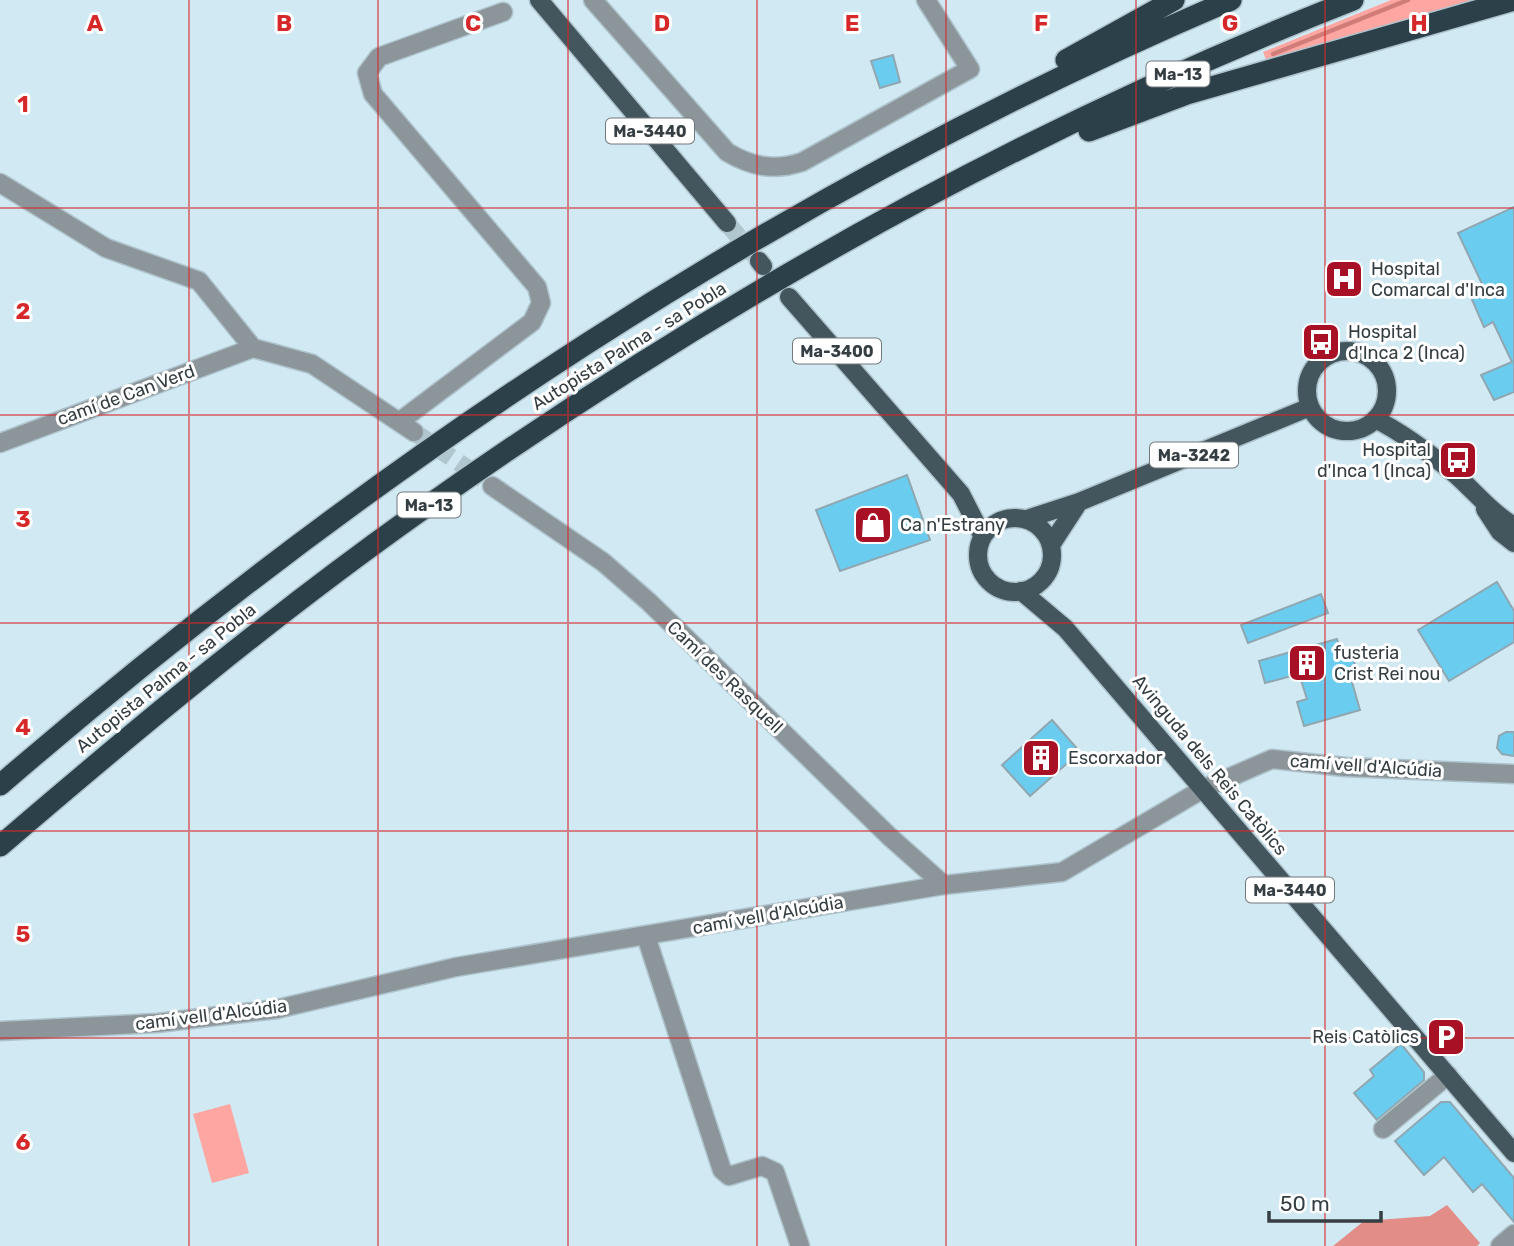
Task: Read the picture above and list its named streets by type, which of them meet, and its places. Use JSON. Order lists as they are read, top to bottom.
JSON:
{
  "streets": {
    "highway": ["Ma-13", "Autopista Palma - sa Pobla"],
    "main road": [
      "Ma-3440",
      "Ma-3400",
      "Ma-3242",
      "Avinguda dels Reis Catòlics"
    ],
    "street": ["camí de Can Verd", "Camí des Rasquell", "camí vell d'Alcúdia"]
  },
  "crossings": [
    ["Ma-3440", "Ma-3400"],
    ["Ma-3440", "Ma-3242"],
    ["Ma-3440", "Avinguda dels Reis Catòlics"],
    ["Ma-3400", "Ma-3242"],
    ["Camí des Rasquell", "camí vell d'Alcúdia"],
    ["Avinguda dels Reis Catòlics", "camí vell d'Alcúdia"]
  ],
  "places": {
    "hospital": ["Hospital Comarcal d'Inca"],
    "bus stop": ["Hospital d'Inca 2 (Inca)", "Hospital d'Inca 1 (Inca)"],
    "shop": ["Ca n'Estrany"],
    "building": ["fusteria Crist Rei nou", "Escorxador"],
    "parking": ["Reis Catòlics"]
  },
  "scale_bar": "50 m",
  "grid": {
    "columns": [
      "A",
      "B",
      "C",
      "D",
      "E",
      "F",
      "G",
      "H"
    ],
    "rows": [
      "1",
      "2",
      "3",
      "4",
      "5",
      "6"
    ]
  }
}
